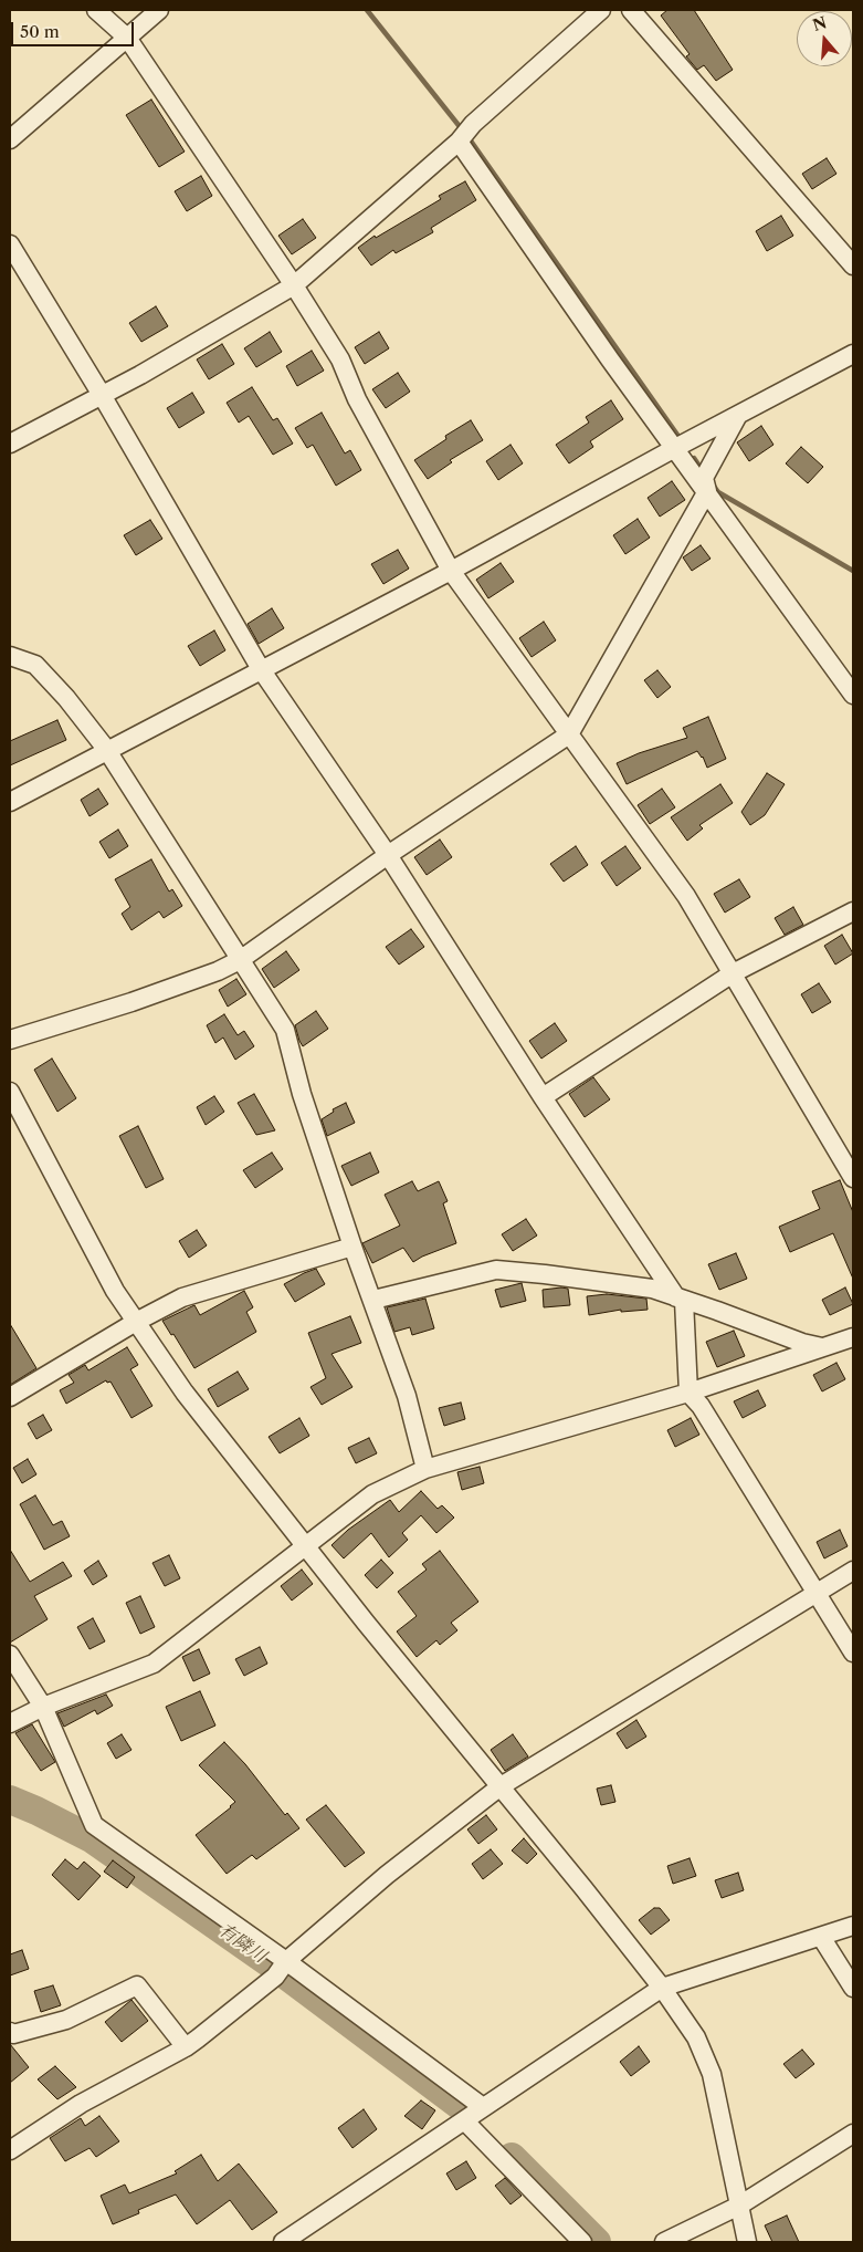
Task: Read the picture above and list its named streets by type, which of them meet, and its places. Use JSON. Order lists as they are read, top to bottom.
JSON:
{
  "water": ["有隣川"],
  "scale_bar": "50 m",
  "north": "top"
}
